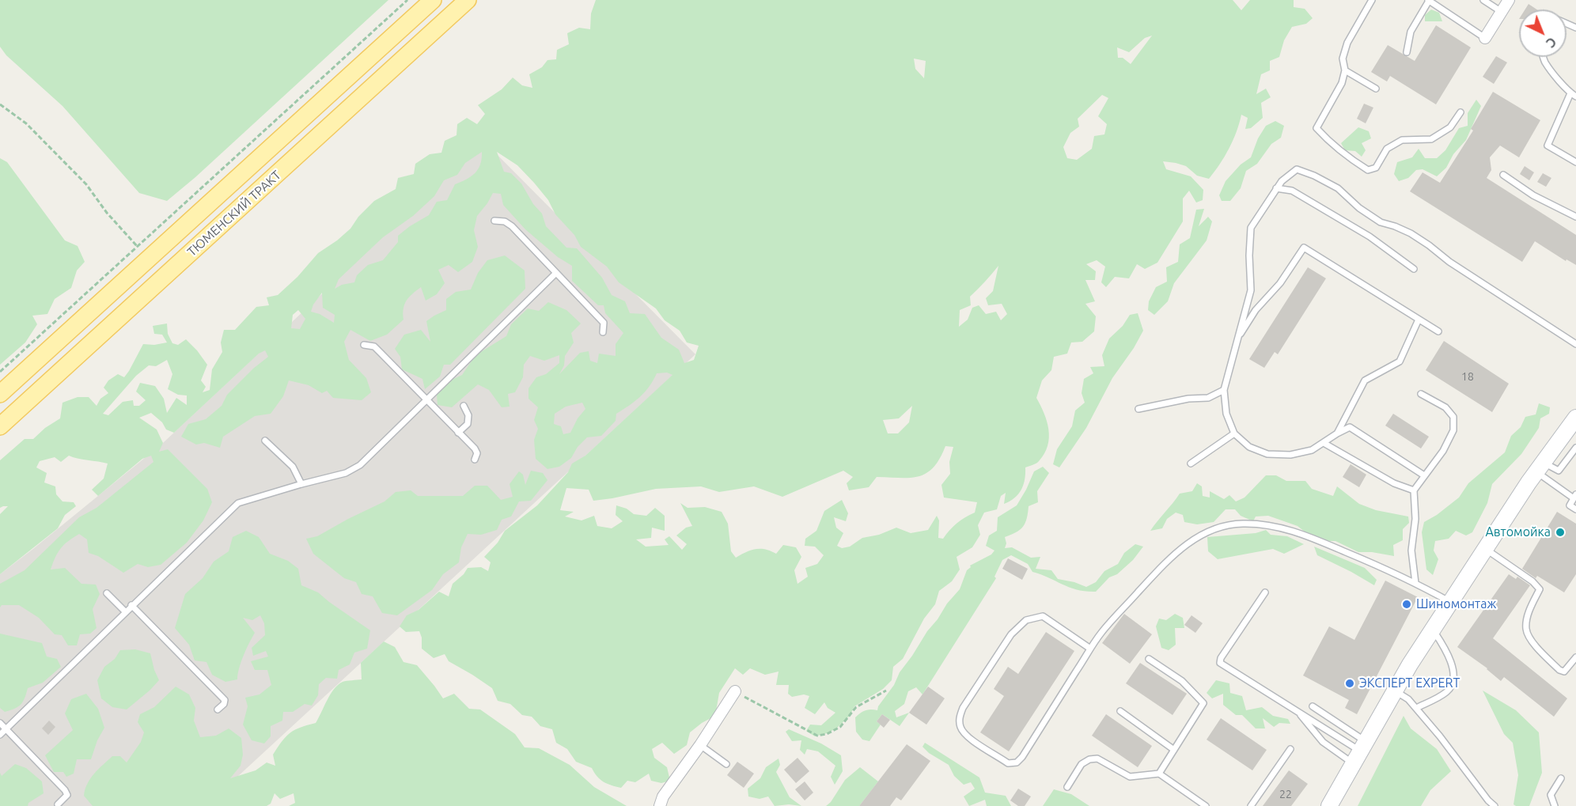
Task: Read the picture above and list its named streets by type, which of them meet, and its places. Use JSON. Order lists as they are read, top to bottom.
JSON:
{
  "streets": {
    "main road": ["ТЮМЕНСКИЙ ТРАКТ"]
  },
  "places": ["Автомойка", "Шиномонтаж", "ЭКСПЕРТ EXPERT"],
  "house_numbers": ["18", "22"],
  "north": "bottom right"
}
